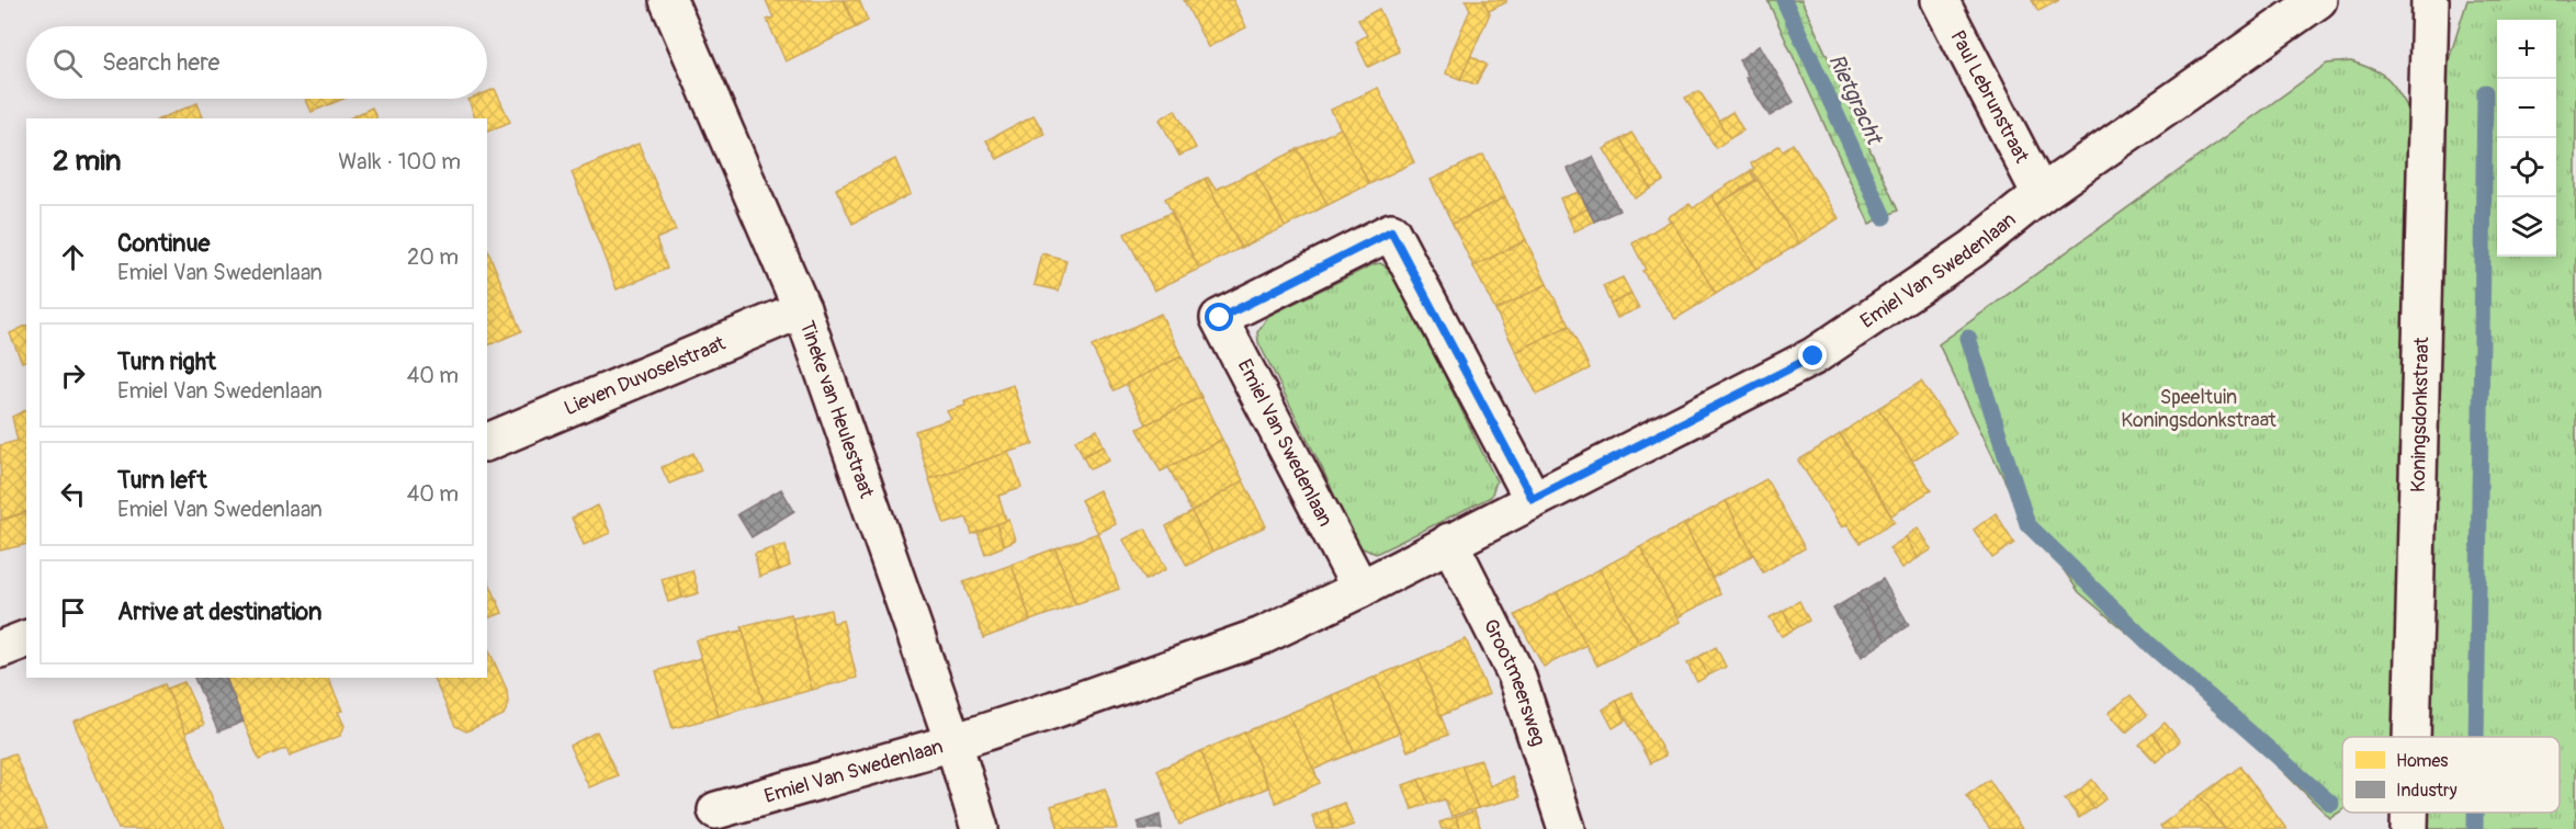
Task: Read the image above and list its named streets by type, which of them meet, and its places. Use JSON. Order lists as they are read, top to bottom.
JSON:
{
  "streets": {
    "street": [
      "Paul Lebrunstraat",
      "Emiel Van Swedenlaan",
      "Lieven Duvoselstraat",
      "Tineke van Heulestraat",
      "Koningsdonkstraat",
      "Grootmeersweg"
    ]
  },
  "crossings": [
    ["Paul Lebrunstraat", "Emiel Van Swedenlaan"],
    ["Emiel Van Swedenlaan", "Tineke van Heulestraat"],
    ["Emiel Van Swedenlaan", "Grootmeersweg"],
    ["Lieven Duvoselstraat", "Tineke van Heulestraat"]
  ],
  "water": ["Rietgracht"],
  "parks": ["Speeltuin Koningsdonkstraat"],
  "legend": ["Homes", "Industry"],
  "page": {
    "map_buttons": ["+", "−"],
    "search": "Search here",
    "heading": ["2 min", "Walk · 100 m"],
    "list": [
      ["Continue", "Emiel Van Swedenlaan", "20 m"],
      ["Turn right", "Emiel Van Swedenlaan", "40 m"],
      ["Turn left", "Emiel Van Swedenlaan", "40 m"],
      "Arrive at destination"
    ]
  }
}
